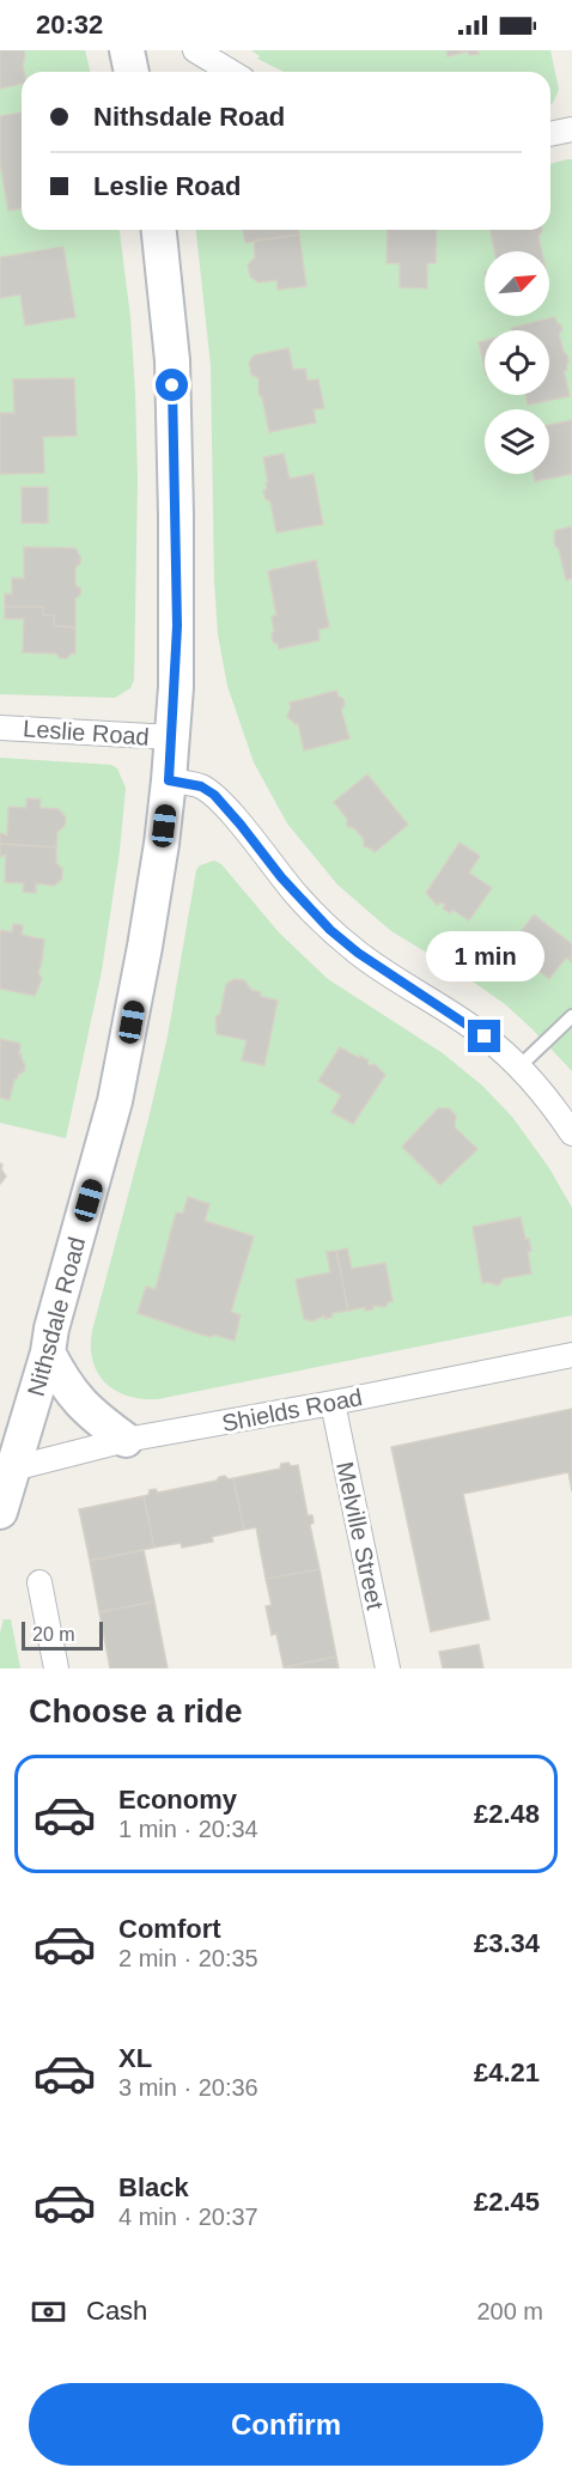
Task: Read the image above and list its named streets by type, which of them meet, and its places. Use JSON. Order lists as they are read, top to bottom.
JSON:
{
  "streets": {
    "street": [
      "Leslie Road",
      "Nithsdale Road",
      "Shields Road",
      "Melville Street"
    ]
  },
  "crossings": [
    ["Leslie Road", "Nithsdale Road"],
    ["Nithsdale Road", "Shields Road"],
    ["Shields Road", "Melville Street"]
  ],
  "scale_bar": "20 m",
  "north": "top right",
  "page": {
    "status": "20:32",
    "banner": ["Nithsdale Road", "Leslie Road"],
    "bubble": "1 min",
    "scale": "20 m",
    "heading": "Choose a ride",
    "list": [
      {
        "name": "Economy",
        "note": "1 min · 20:34",
        "value": "£2.48"
      },
      {
        "name": "Comfort",
        "note": "2 min · 20:35",
        "value": "£3.34"
      },
      {
        "name": "XL",
        "note": "3 min · 20:36",
        "value": "£4.21"
      },
      {
        "name": "Black",
        "note": "4 min · 20:37",
        "value": "£2.45"
      }
    ],
    "pay": ["Cash", "200 m"],
    "buttons": "Confirm"
  }
}
